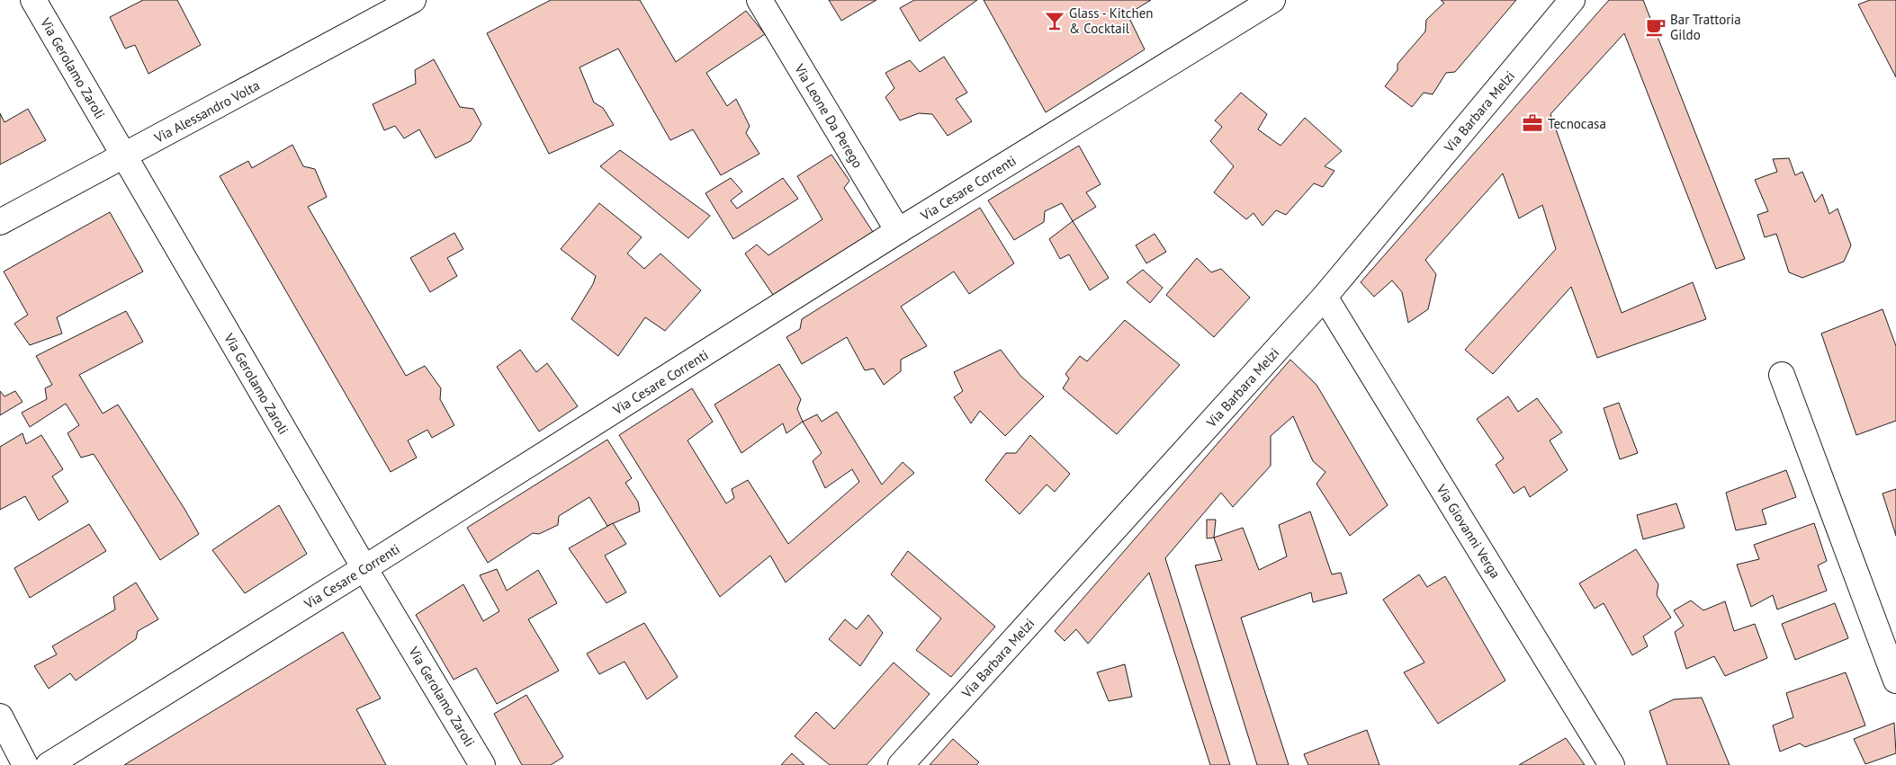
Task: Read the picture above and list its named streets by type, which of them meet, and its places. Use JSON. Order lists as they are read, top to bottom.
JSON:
{
  "streets": {
    "street": [
      "Via Gerolamo Zaroli",
      "Via Alessandro Volta",
      "Via Barbara Melzi",
      "Via Leone Da Perego",
      "Via Cesare Correnti",
      "Via Giovanni Verga"
    ]
  },
  "crossings": [
    ["Via Gerolamo Zaroli", "Via Alessandro Volta"],
    ["Via Gerolamo Zaroli", "Via Cesare Correnti"],
    ["Via Barbara Melzi", "Via Giovanni Verga"],
    ["Via Leone Da Perego", "Via Cesare Correnti"]
  ],
  "places": {
    "bar": ["Glass - Kitchen & Cocktail"],
    "cafe": ["Bar Trattoria Gildo"],
    "office": ["Tecnocasa"]
  }
}
